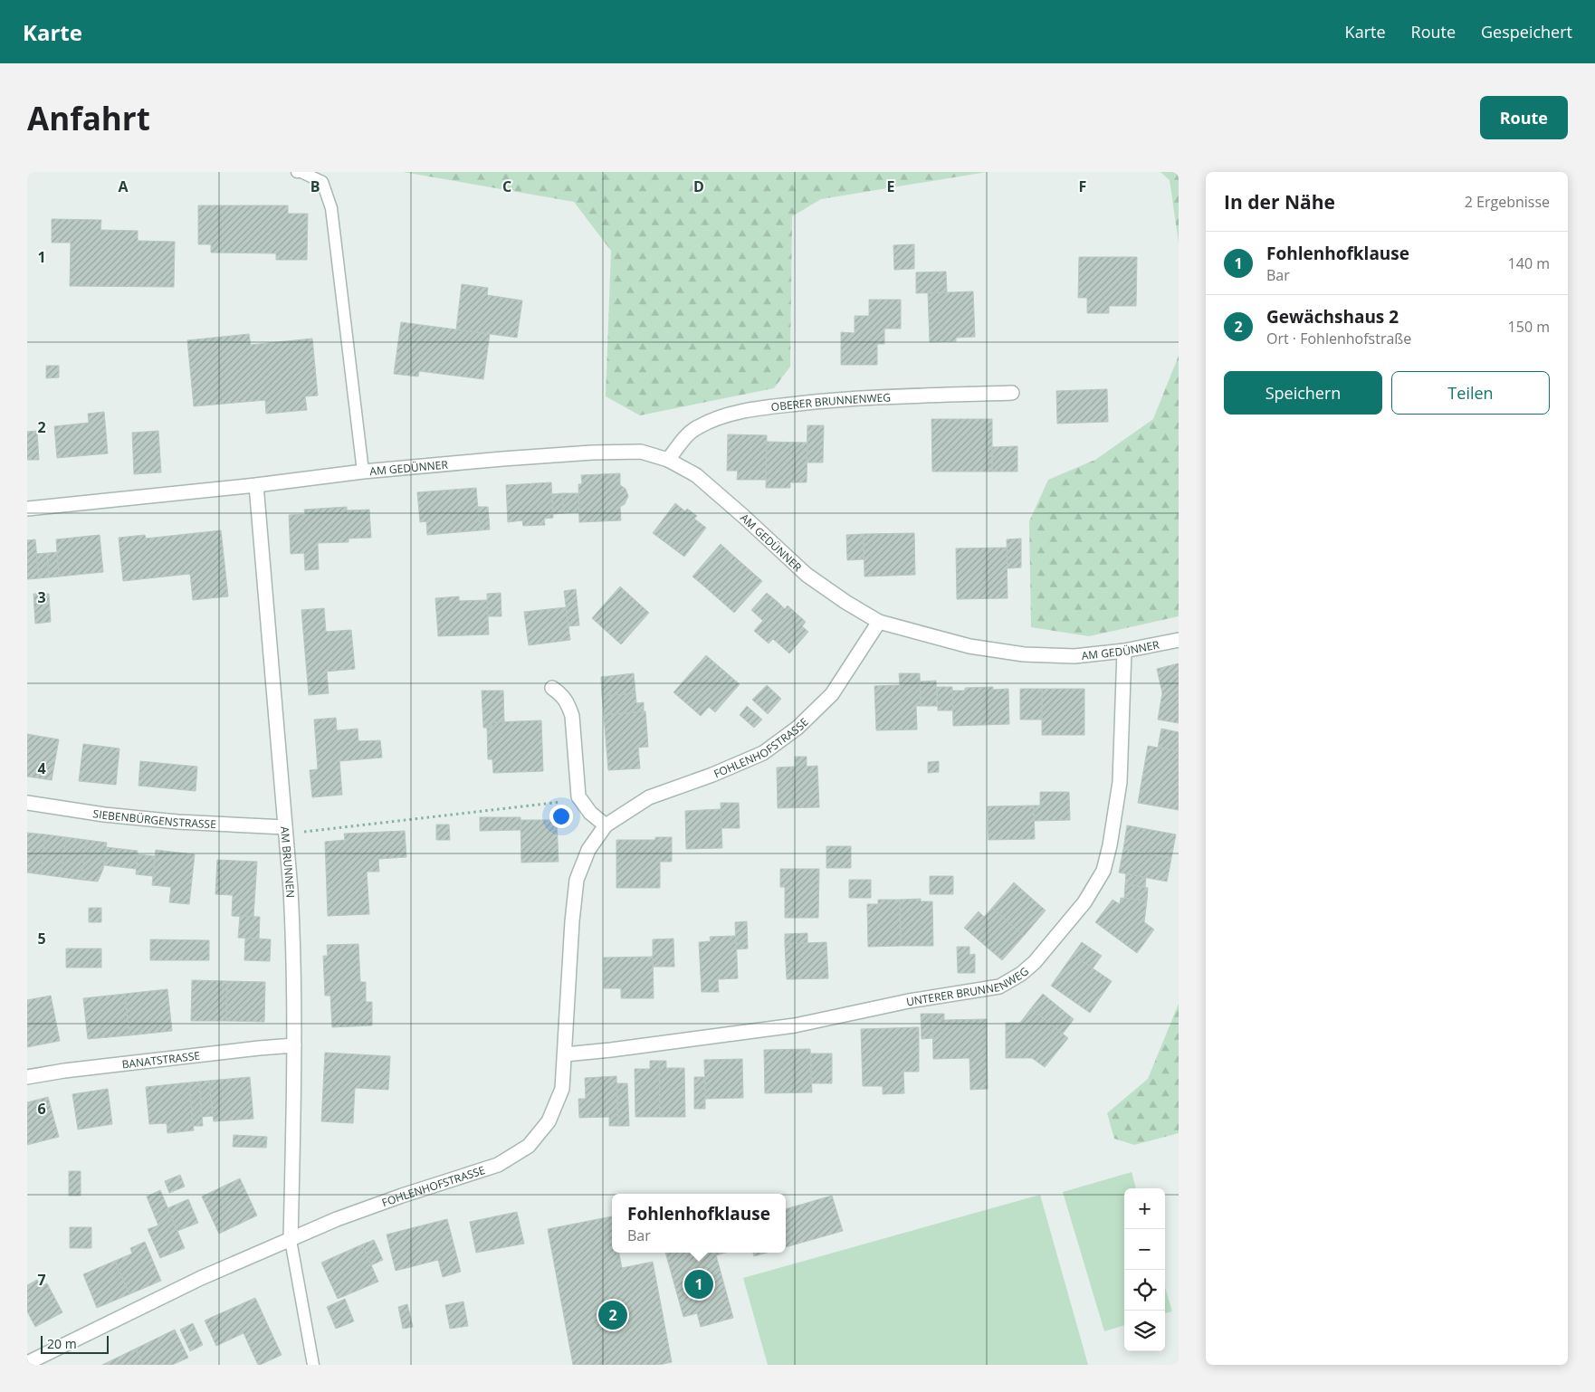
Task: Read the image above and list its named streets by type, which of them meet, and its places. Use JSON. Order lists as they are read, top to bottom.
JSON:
{
  "streets": {
    "street": [
      "OBERER BRUNNENWEG",
      "AM GEDÜNNER",
      "FOHLENHOFSTRASSE",
      "SIEBENBÜRGENSTRASSE",
      "AM BRUNNEN",
      "UNTERER BRUNNENWEG",
      "BANATSTRASSE"
    ]
  },
  "crossings": [
    ["OBERER BRUNNENWEG", "AM GEDÜNNER"],
    ["AM GEDÜNNER", "FOHLENHOFSTRASSE"],
    ["AM GEDÜNNER", "AM BRUNNEN"],
    ["AM GEDÜNNER", "UNTERER BRUNNENWEG"],
    ["FOHLENHOFSTRASSE", "AM BRUNNEN"],
    ["FOHLENHOFSTRASSE", "UNTERER BRUNNENWEG"],
    ["SIEBENBÜRGENSTRASSE", "AM BRUNNEN"],
    ["AM BRUNNEN", "BANATSTRASSE"]
  ],
  "scale_bar": "20 m",
  "page": {
    "header": "Karte",
    "nav": ["Karte", "Route", "Gespeichert"],
    "buttons": [
      "Route",
      ["Speichern", "Teilen"]
    ],
    "title": "Anfahrt",
    "heading": ["In der Nähe", "2 Ergebnisse"],
    "list": [
      {
        "mark": "1",
        "name": "Fohlenhofklause",
        "note": "Bar",
        "value": "140 m"
      },
      {
        "mark": "2",
        "name": "Gewächshaus 2",
        "note": "Ort · Fohlenhofstraße",
        "value": "150 m"
      }
    ],
    "map_buttons": ["+", "−"],
    "popup": ["Fohlenhofklause", "Bar"],
    "pins": ["1", "2"],
    "scale": "20 m"
  },
  "grid": {
    "columns": [
      "A",
      "B",
      "C",
      "D",
      "E",
      "F"
    ],
    "rows": [
      "1",
      "2",
      "3",
      "4",
      "5",
      "6",
      "7"
    ]
  }
}
